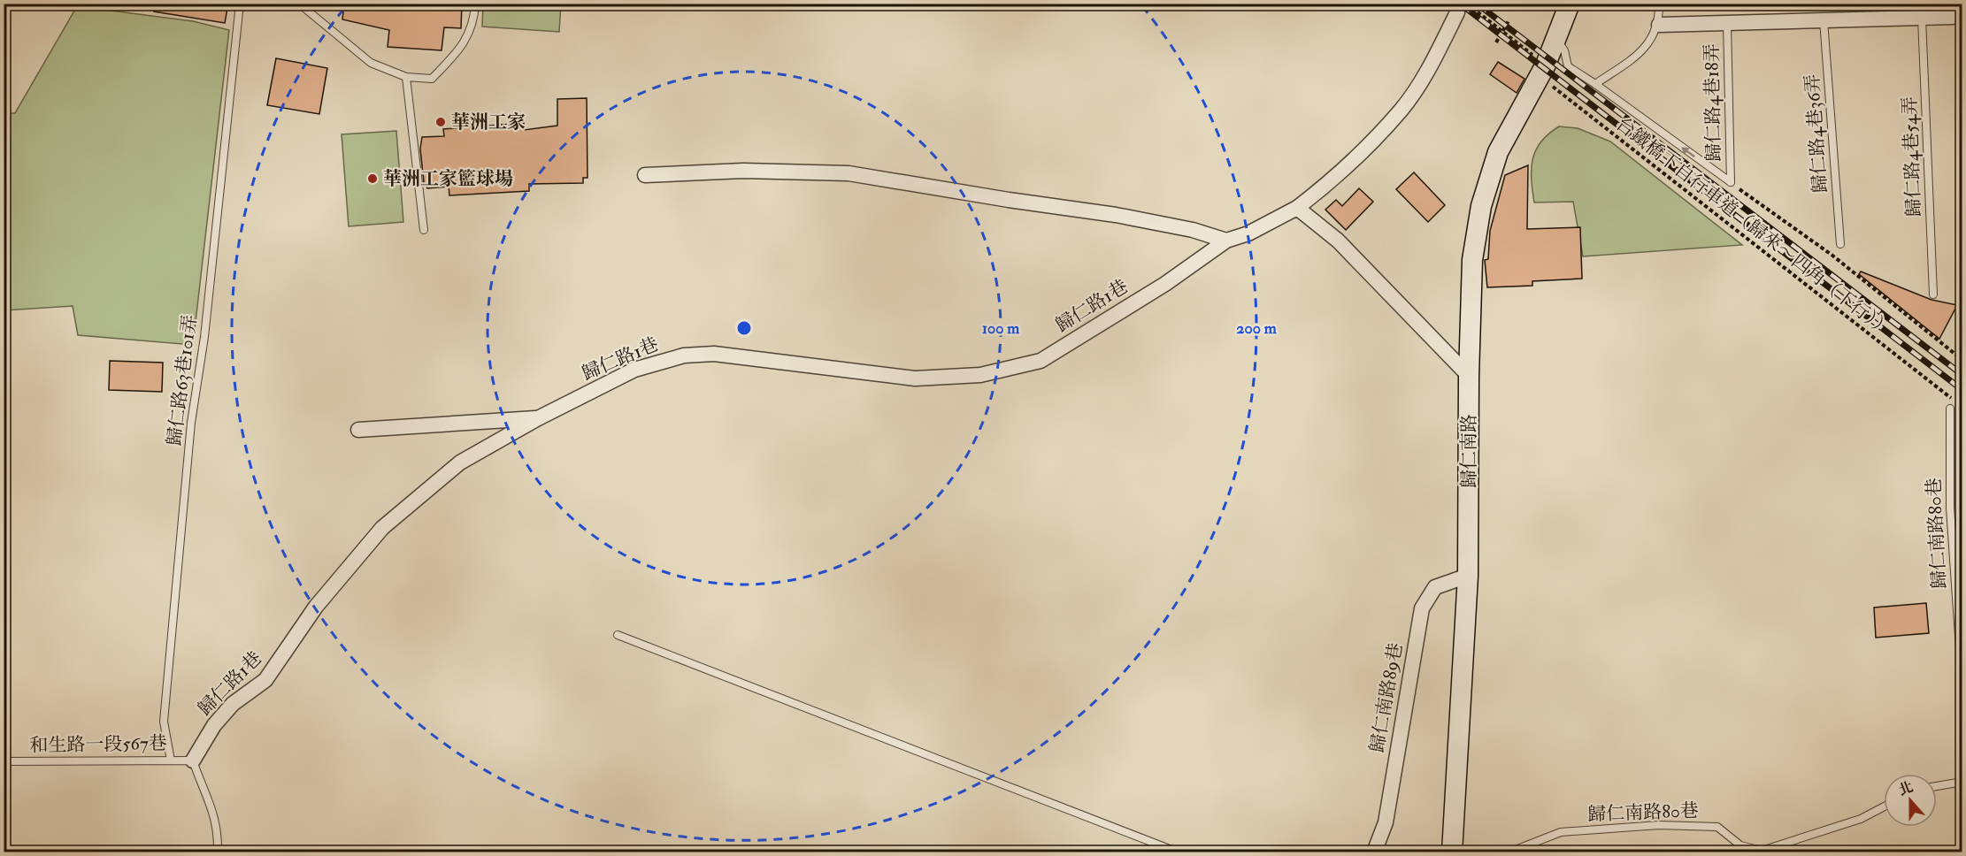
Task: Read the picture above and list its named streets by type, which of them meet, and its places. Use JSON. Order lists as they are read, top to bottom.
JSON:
{
  "streets": {
    "street": ["歸仁路1巷", "歸仁南路", "歸仁南路89巷"],
    "lane": [
      "歸仁路4巷18弄",
      "歸仁路4巷36弄",
      "歸仁路4巷54弄",
      "歸仁路63巷101弄",
      "歸仁南路80巷",
      "和生路一段567巷"
    ],
    "path": ["台鐵橋下自行車道（歸來～四角（下行））"]
  },
  "crossings": [
    ["台鐵橋下自行車道（歸來～四角（下行））", "歸仁路1巷"],
    ["台鐵橋下自行車道（歸來～四角（下行））", "歸仁南路"],
    ["歸仁路1巷", "和生路一段567巷"],
    ["歸仁路63巷101弄", "和生路一段567巷"],
    ["歸仁南路", "歸仁南路89巷"]
  ],
  "places": ["華洲工家", "華洲工家籃球場"],
  "north": "top",
  "rings": ["100 m", "200 m"]
}
